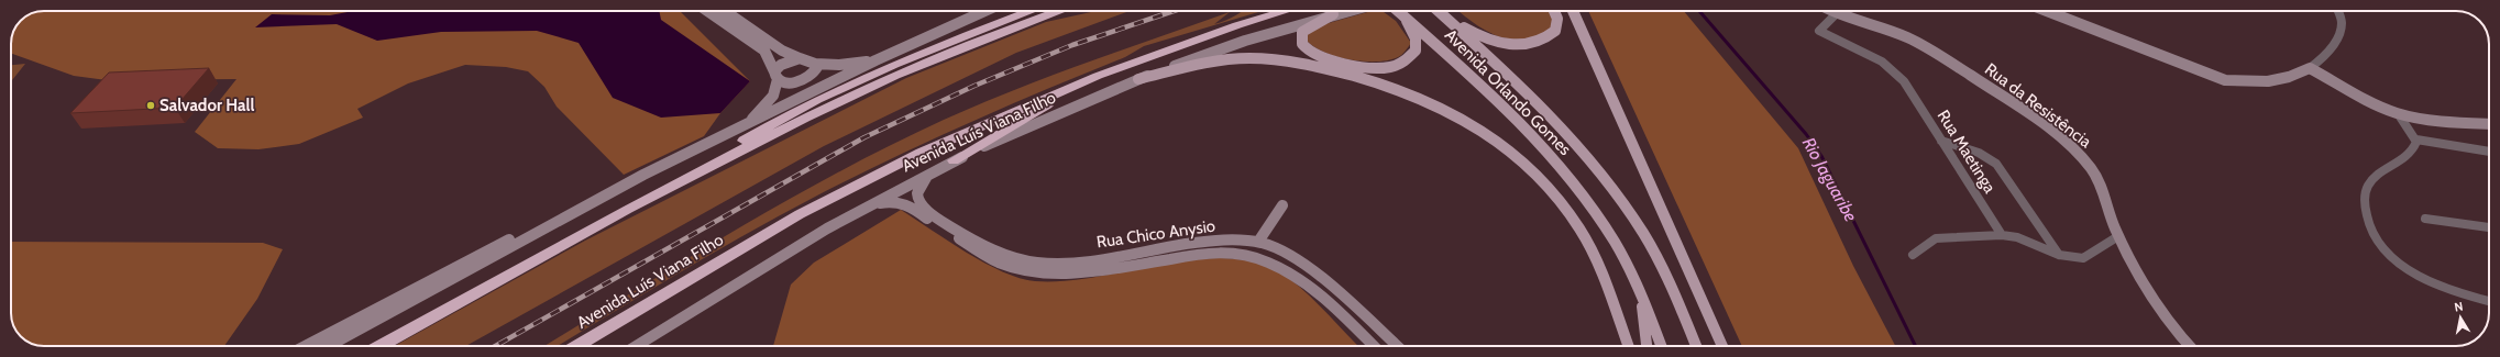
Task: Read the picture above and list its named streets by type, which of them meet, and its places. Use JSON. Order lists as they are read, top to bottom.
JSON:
{
  "streets": {
    "highway": ["Avenida Luís Viana Filho"],
    "main road": ["Avenida Orlando Gomes"],
    "street": ["Rua da Resistência", "Rua Maetinga", "Rua Chico Anysio"]
  },
  "crossings": [
    ["Rua da Resistência", "Rua Maetinga"],
    ["Avenida Luís Viana Filho", "Rua Chico Anysio"]
  ],
  "water": ["Rio Jaguaribe"],
  "places": ["Salvador Hall"],
  "north": "top"
}
